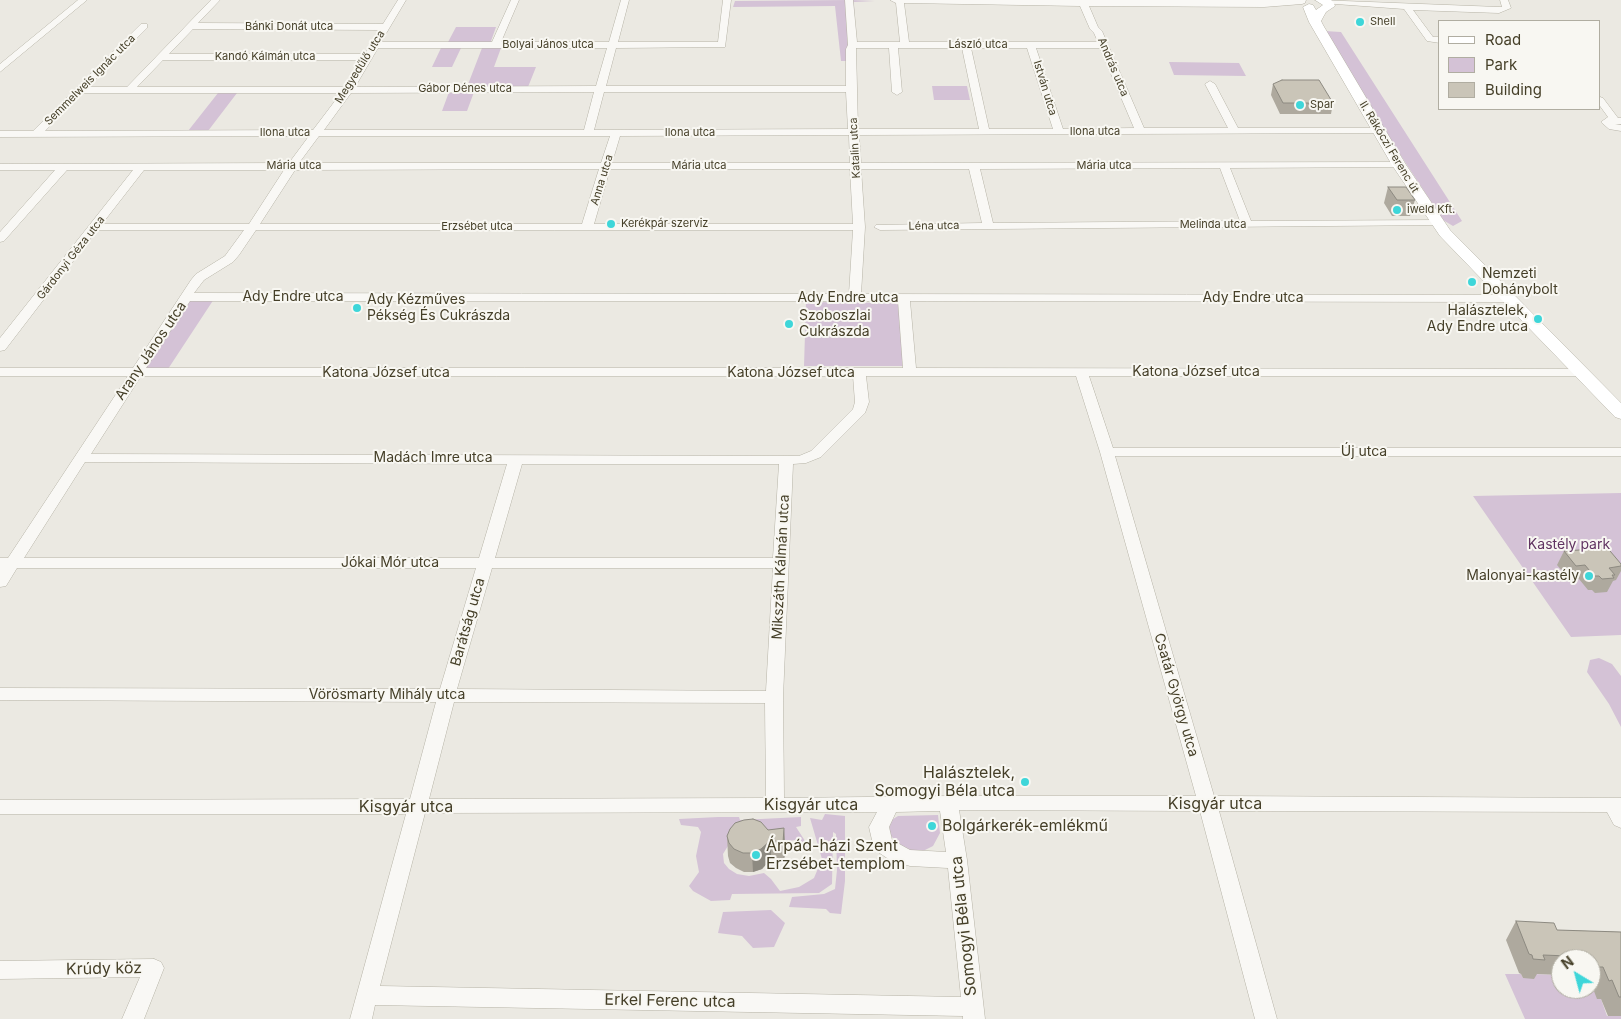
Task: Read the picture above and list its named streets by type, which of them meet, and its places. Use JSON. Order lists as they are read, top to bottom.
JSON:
{
  "streets": {
    "main road": ["II. Rákóczi Ferenc út"],
    "street": [
      "Bánki Donát utca",
      "Bolyai János utca",
      "László utca",
      "Kandó Kálmán utca",
      "Megyedűlő utca",
      "András utca",
      "Semmelweis Ignác utca",
      "István utca",
      "Gábor Dénes utca",
      "Ilona utca",
      "Katalin utca",
      "Mária utca",
      "Anna utca",
      "Melinda utca",
      "Léna utca",
      "Erzsébet utca",
      "Gárdonyi Géza utca",
      "Ady Endre utca",
      "Arany János utca",
      "Katona József utca",
      "Új utca",
      "Madách Imre utca",
      "Jókai Mór utca",
      "Mikszáth Kálmán utca",
      "Barátság utca",
      "Vörösmarty Mihály utca",
      "Csatár György utca",
      "Kisgyár utca",
      "Somogyi Béla utca",
      "Krúdy köz",
      "Erkel Ferenc utca"
    ]
  },
  "crossings": [
    ["Bánki Donát utca", "Megyedűlő utca"],
    ["Bolyai János utca", "Megyedűlő utca"],
    ["László utca", "András utca"],
    ["László utca", "István utca"],
    ["László utca", "Katalin utca"],
    ["Kandó Kálmán utca", "Megyedűlő utca"],
    ["Megyedűlő utca", "Gábor Dénes utca"],
    ["Megyedűlő utca", "Ilona utca"],
    ["Megyedűlő utca", "Arany János utca"],
    ["András utca", "Ilona utca"],
    ["Semmelweis Ignác utca", "Gábor Dénes utca"],
    ["Semmelweis Ignác utca", "Ilona utca"],
    ["István utca", "Ilona utca"],
    ["Gábor Dénes utca", "Katalin utca"],
    ["Ilona utca", "II. Rákóczi Ferenc út"],
    ["Ilona utca", "Katalin utca"],
    ["Ilona utca", "Anna utca"],
    ["Ilona utca", "Arany János utca"],
    ["II. Rákóczi Ferenc út", "Mária utca"],
    ["II. Rákóczi Ferenc út", "Melinda utca"],
    ["II. Rákóczi Ferenc út", "Ady Endre utca"],
    ["II. Rákóczi Ferenc út", "Katona József utca"],
    ["Katalin utca", "Mária utca"],
    ["Katalin utca", "Erzsébet utca"],
    ["Katalin utca", "Ady Endre utca"],
    ["Mária utca", "Anna utca"],
    ["Mária utca", "Gárdonyi Géza utca"],
    ["Mária utca", "Arany János utca"],
    ["Anna utca", "Erzsébet utca"],
    ["Melinda utca", "Léna utca"],
    ["Erzsébet utca", "Gárdonyi Géza utca"],
    ["Erzsébet utca", "Arany János utca"],
    ["Ady Endre utca", "Arany János utca"],
    ["Arany János utca", "Katona József utca"],
    ["Arany János utca", "Madách Imre utca"],
    ["Arany János utca", "Jókai Mór utca"],
    ["Katona József utca", "Csatár György utca"],
    ["Új utca", "Csatár György utca"],
    ["Madách Imre utca", "Mikszáth Kálmán utca"],
    ["Madách Imre utca", "Barátság utca"],
    ["Jókai Mór utca", "Mikszáth Kálmán utca"],
    ["Jókai Mór utca", "Barátság utca"],
    ["Mikszáth Kálmán utca", "Vörösmarty Mihály utca"],
    ["Mikszáth Kálmán utca", "Kisgyár utca"],
    ["Barátság utca", "Vörösmarty Mihály utca"],
    ["Barátság utca", "Kisgyár utca"],
    ["Barátság utca", "Erkel Ferenc utca"],
    ["Csatár György utca", "Kisgyár utca"],
    ["Kisgyár utca", "Somogyi Béla utca"],
    ["Somogyi Béla utca", "Erkel Ferenc utca"]
  ],
  "parks": ["Kastély park"],
  "places": [
    "Shell",
    "Spar",
    "iweld Kft.",
    "Kerékpár szerviz",
    "Nemzeti Dohánybolt",
    "Ady Kézműves Pékség És Cukrászda",
    "Halásztelek, Ady Endre utca",
    "Szoboszlai Cukrászda",
    "Malonyai-kastély",
    "Halásztelek, Somogyi Béla utca",
    "Bolgárkerék-emlékmű",
    "Árpád-házi Szent Erzsébet-templom"
  ],
  "legend": ["Road", "Park", "Building"],
  "north": "top left"
}
